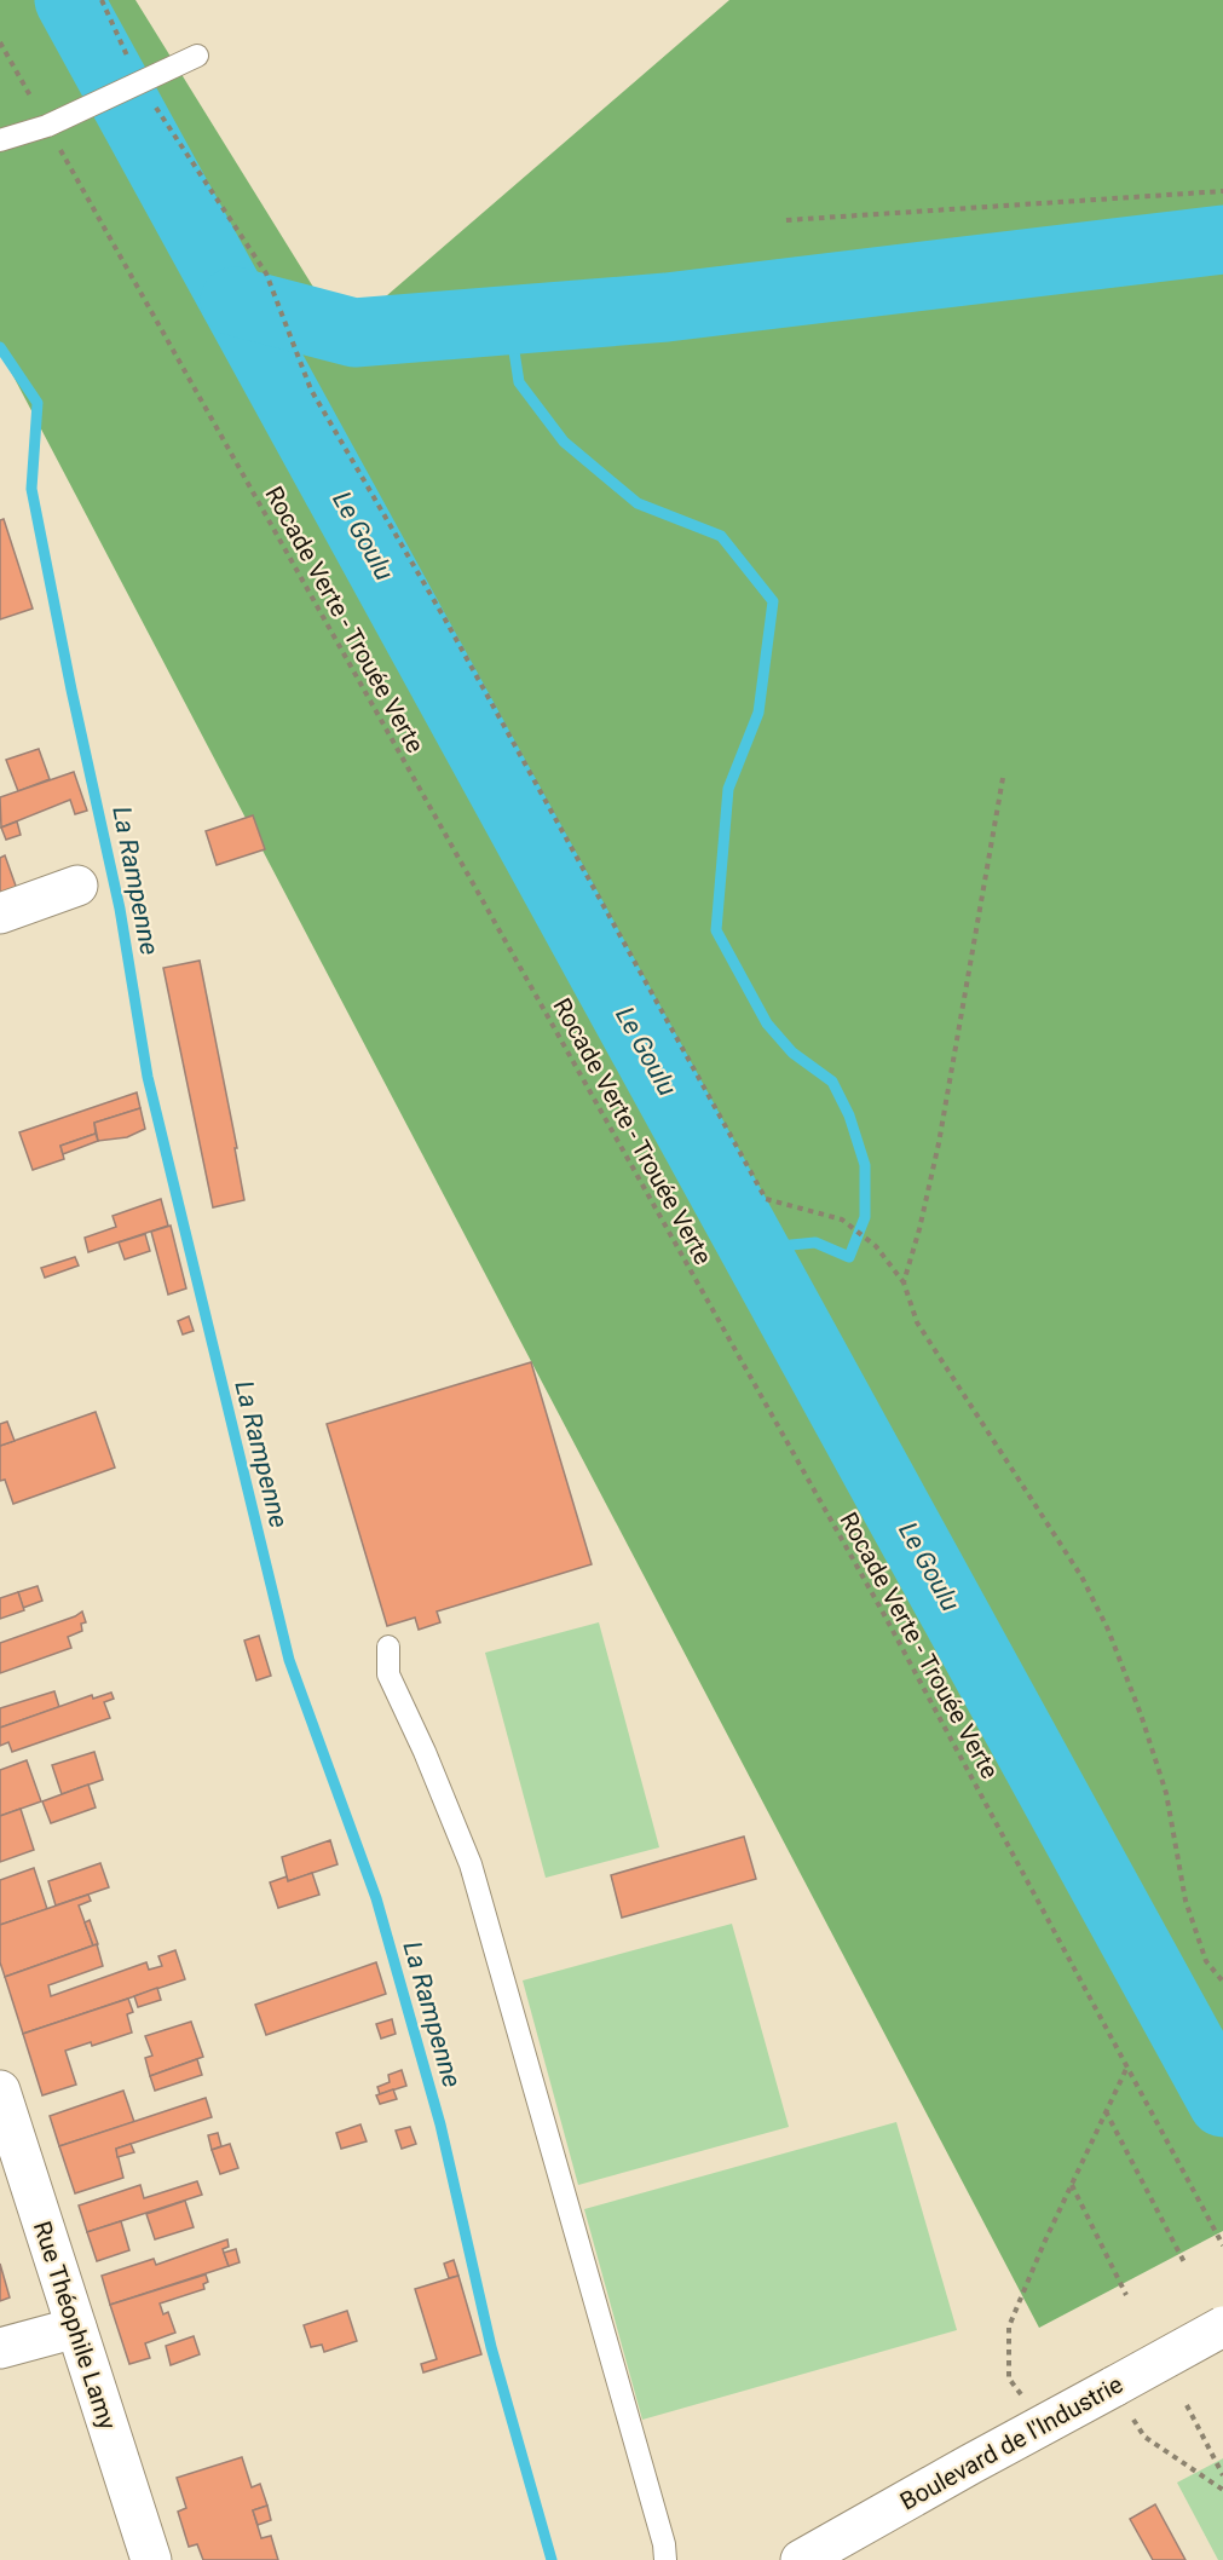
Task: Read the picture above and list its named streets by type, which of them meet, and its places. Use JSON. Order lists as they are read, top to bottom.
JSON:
{
  "streets": {
    "street": ["Rue Théophile Lamy", "Boulevard de l'Industrie"],
    "path": ["Rocade Verte - Trouée Verte"]
  },
  "water": ["Le Goulu", "La Rampenne"]
}
